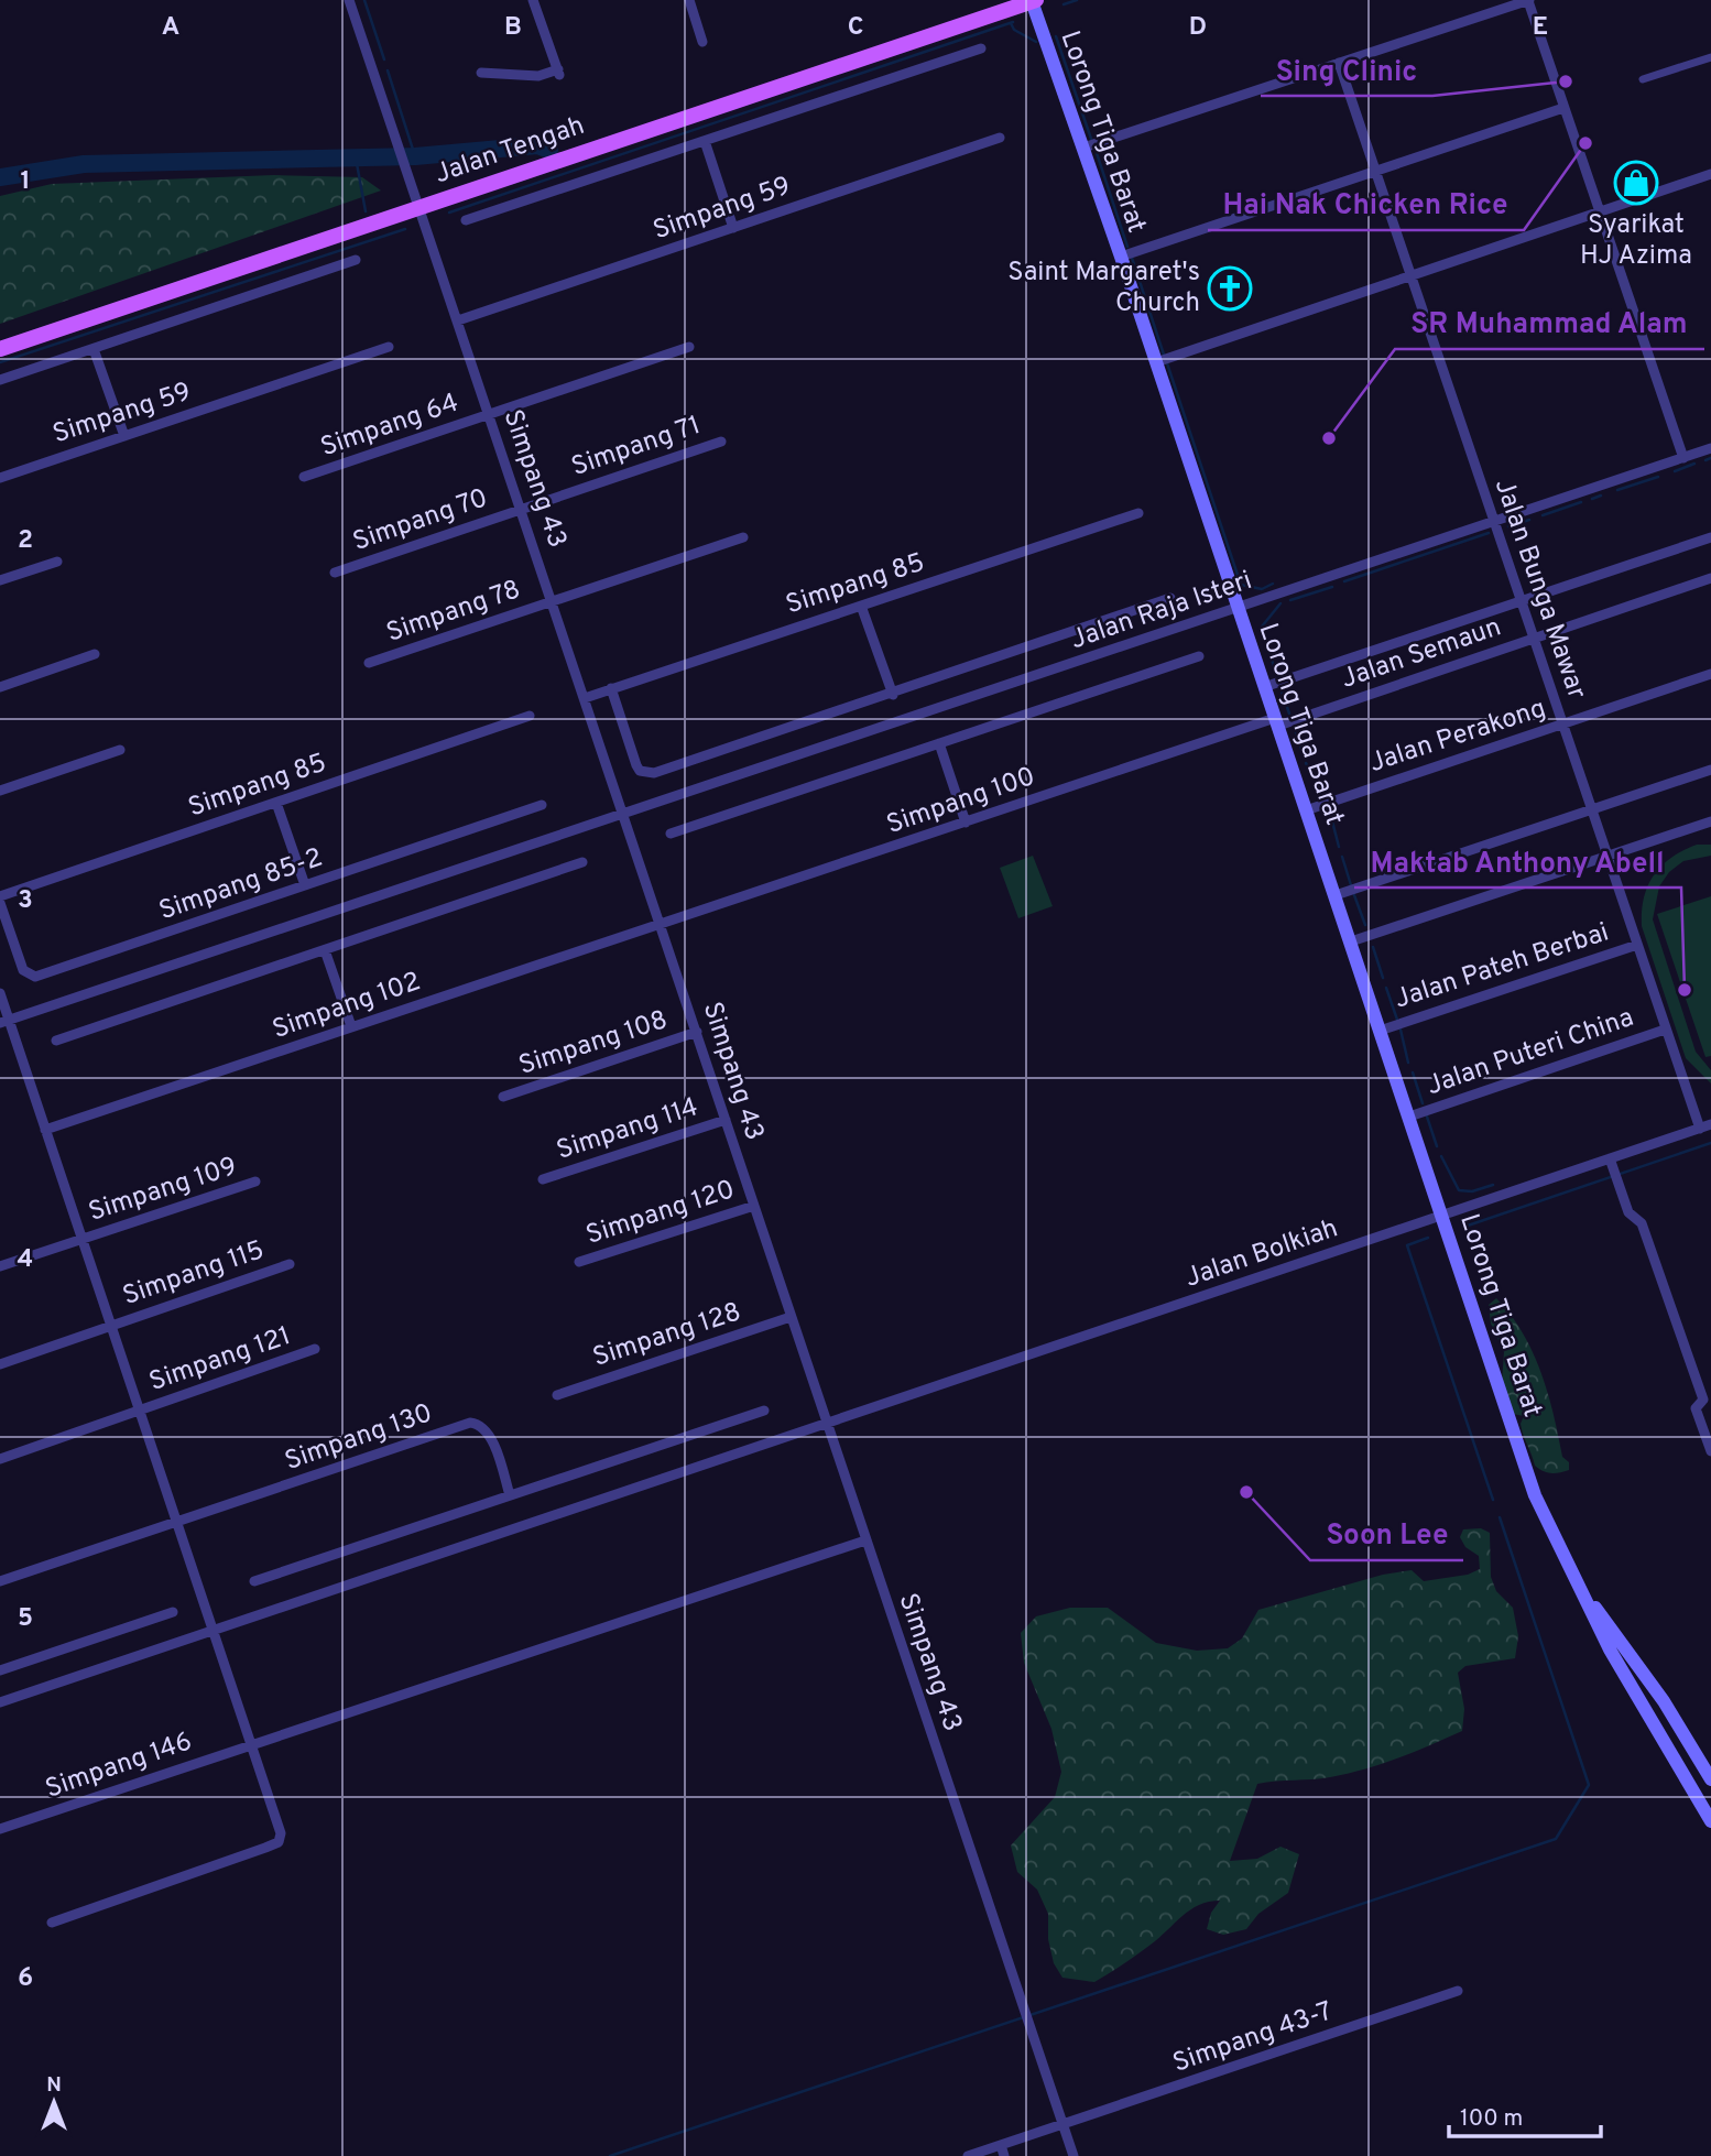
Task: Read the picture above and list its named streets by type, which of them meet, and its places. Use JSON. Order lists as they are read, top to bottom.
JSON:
{
  "streets": {
    "main road": ["Lorong Tiga Barat", "Jalan Tengah"],
    "street": [
      "Simpang 59",
      "Simpang 64",
      "Simpang 71",
      "Simpang 43",
      "Simpang 70",
      "Simpang 85",
      "Jalan Bunga Mawar",
      "Jalan Raja Isteri",
      "Simpang 78",
      "Jalan Semaun",
      "Jalan Perakong",
      "Simpang 100",
      "Simpang 85-2",
      "Jalan Pateh Berbai",
      "Simpang 102",
      "Simpang 108",
      "Jalan Puteri China",
      "Simpang 114",
      "Simpang 109",
      "Simpang 120",
      "Jalan Bolkiah",
      "Simpang 115",
      "Simpang 128",
      "Simpang 121",
      "Simpang 130",
      "Simpang 146",
      "Simpang 43-7"
    ]
  },
  "crossings": [
    ["Lorong Tiga Barat", "Jalan Tengah"],
    ["Lorong Tiga Barat", "Jalan Raja Isteri"],
    ["Lorong Tiga Barat", "Jalan Semaun"],
    ["Lorong Tiga Barat", "Jalan Perakong"],
    ["Lorong Tiga Barat", "Simpang 100"],
    ["Lorong Tiga Barat", "Jalan Pateh Berbai"],
    ["Lorong Tiga Barat", "Jalan Puteri China"],
    ["Lorong Tiga Barat", "Jalan Bolkiah"],
    ["Jalan Tengah", "Simpang 43"],
    ["Simpang 59", "Simpang 43"],
    ["Simpang 64", "Simpang 43"],
    ["Simpang 71", "Simpang 43"],
    ["Simpang 71", "Simpang 70"],
    ["Simpang 43", "Simpang 70"],
    ["Simpang 43", "Simpang 85"],
    ["Simpang 43", "Jalan Raja Isteri"],
    ["Simpang 43", "Simpang 78"],
    ["Simpang 43", "Simpang 100"],
    ["Simpang 43", "Simpang 102"],
    ["Simpang 43", "Simpang 108"],
    ["Simpang 43", "Simpang 114"],
    ["Simpang 43", "Simpang 120"],
    ["Simpang 43", "Jalan Bolkiah"],
    ["Simpang 43", "Simpang 128"],
    ["Simpang 43", "Simpang 146"],
    ["Simpang 43", "Simpang 43-7"],
    ["Jalan Bunga Mawar", "Jalan Raja Isteri"],
    ["Jalan Bunga Mawar", "Jalan Semaun"],
    ["Jalan Bunga Mawar", "Jalan Perakong"],
    ["Jalan Bunga Mawar", "Jalan Pateh Berbai"],
    ["Jalan Bunga Mawar", "Jalan Puteri China"],
    ["Jalan Bunga Mawar", "Jalan Bolkiah"],
    ["Jalan Semaun", "Simpang 100"],
    ["Simpang 100", "Simpang 102"]
  ],
  "places": {
    "other": [
      "Sing Clinic",
      "Hai Nak Chicken Rice",
      "SR Muhammad Alam",
      "Maktab Anthony Abell",
      "Soon Lee"
    ],
    "shop": ["Syarikat HJ Azima"],
    "church": ["Saint Margaret's Church"]
  },
  "scale_bar": "100 m",
  "north": "top",
  "grid": {
    "columns": [
      "A",
      "B",
      "C",
      "D",
      "E"
    ],
    "rows": [
      "1",
      "2",
      "3",
      "4",
      "5",
      "6"
    ]
  }
}
